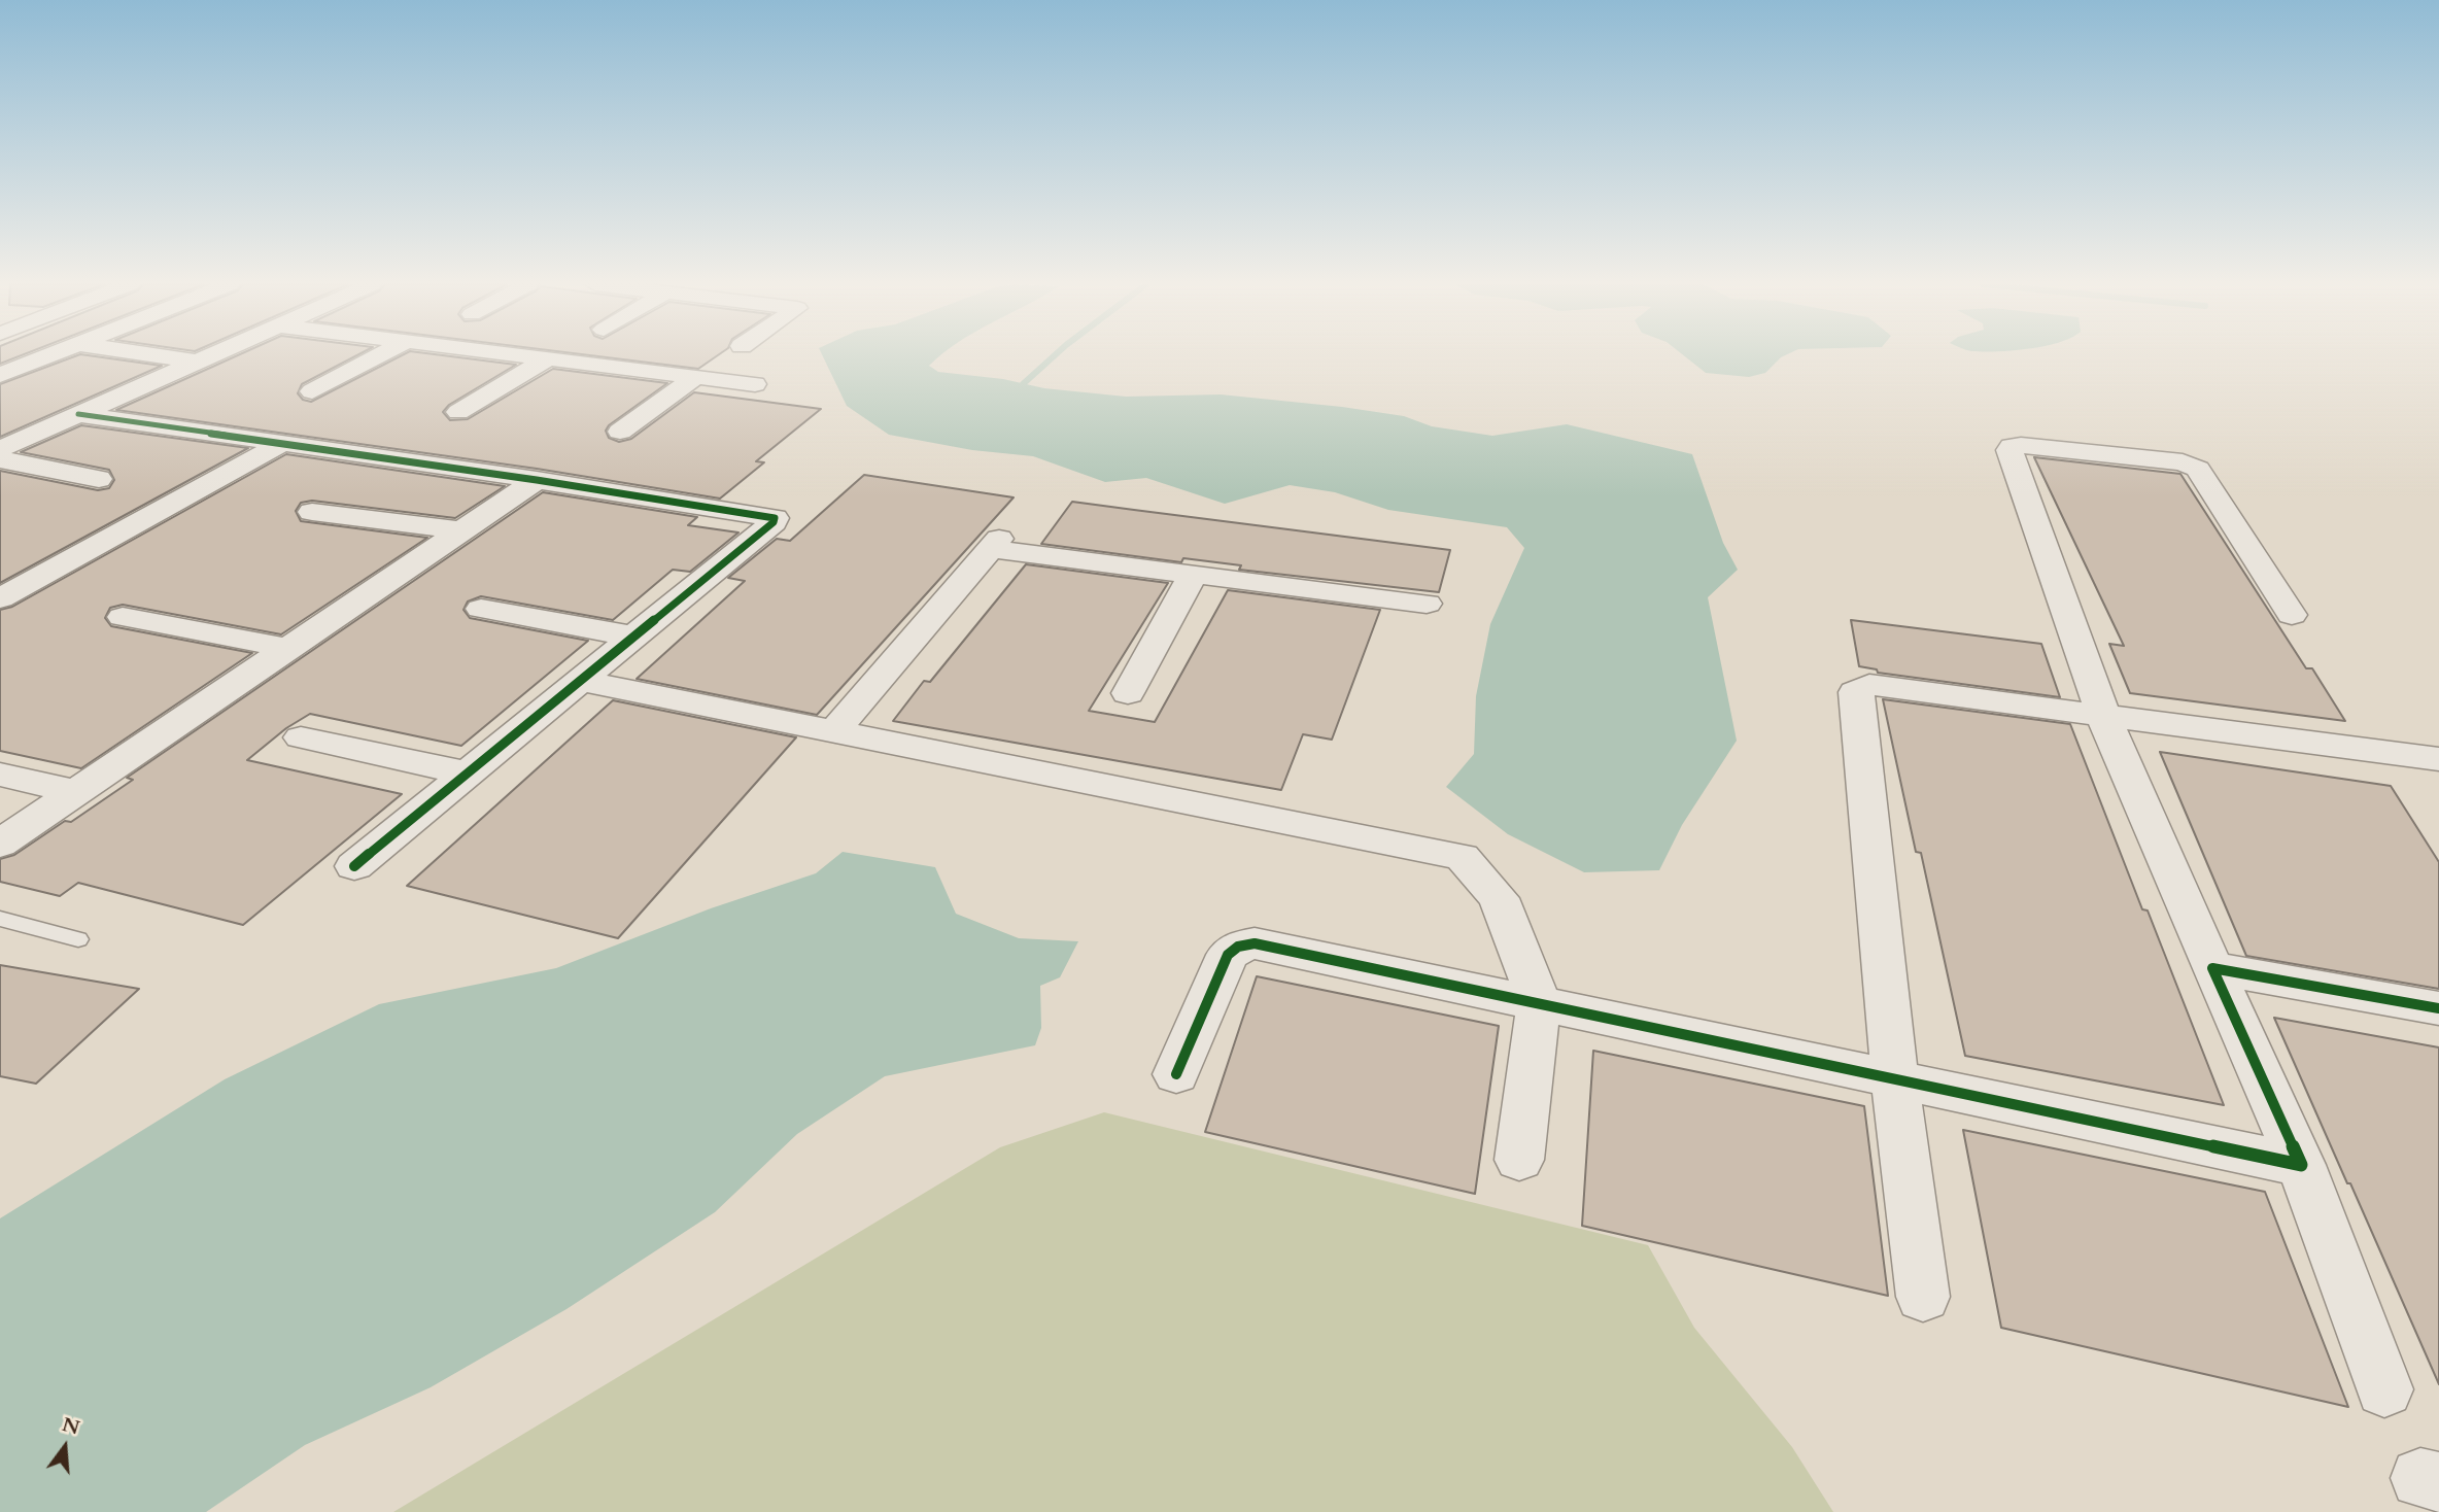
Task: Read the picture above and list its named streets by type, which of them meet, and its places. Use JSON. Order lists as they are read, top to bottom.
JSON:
{
  "north": "top"
}
